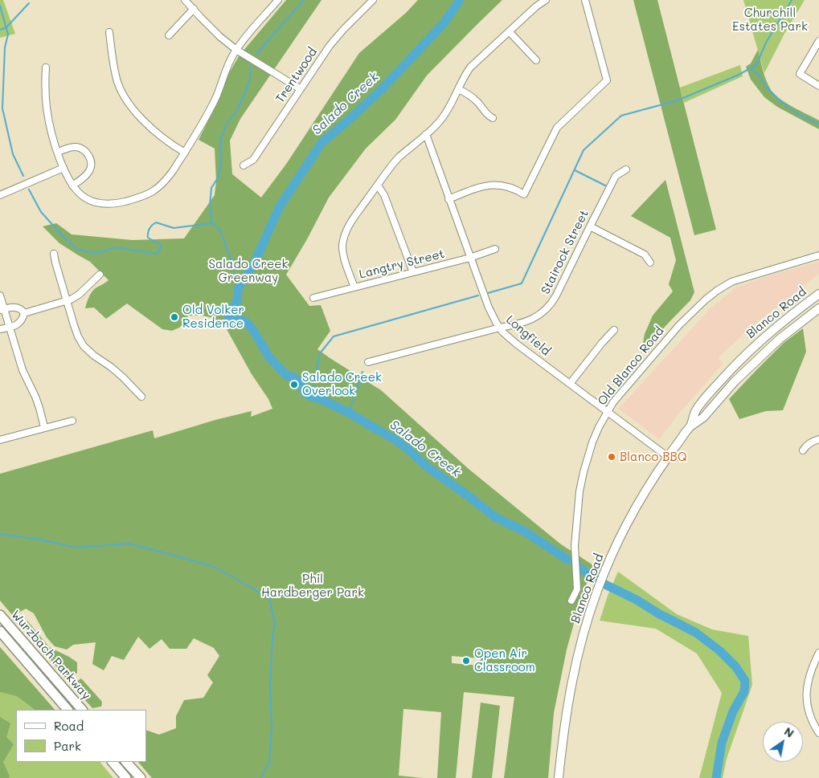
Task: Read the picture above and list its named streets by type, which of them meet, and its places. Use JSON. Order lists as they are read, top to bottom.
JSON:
{
  "streets": {
    "highway": ["Wurzbach Parkway"],
    "main road": ["Blanco Road"],
    "street": [
      "Trentwood",
      "Stairock Street",
      "Langtry Street",
      "Longfield",
      "Old Blanco Road"
    ]
  },
  "crossings": [
    ["Stairock Street", "Longfield"],
    ["Langtry Street", "Longfield"],
    ["Blanco Road", "Longfield"],
    ["Longfield", "Old Blanco Road"]
  ],
  "water": ["Salado Creek"],
  "parks": ["Churchill Estates Park", "Salado Creek Greenway", "Phil Hardberger Park"],
  "places": [
    "Old Volker Residence",
    "Salado Creek Overlook",
    "Blanco BBQ",
    "Open Air Classroom"
  ],
  "legend": ["Road", "Park"],
  "north": "top right"
}
